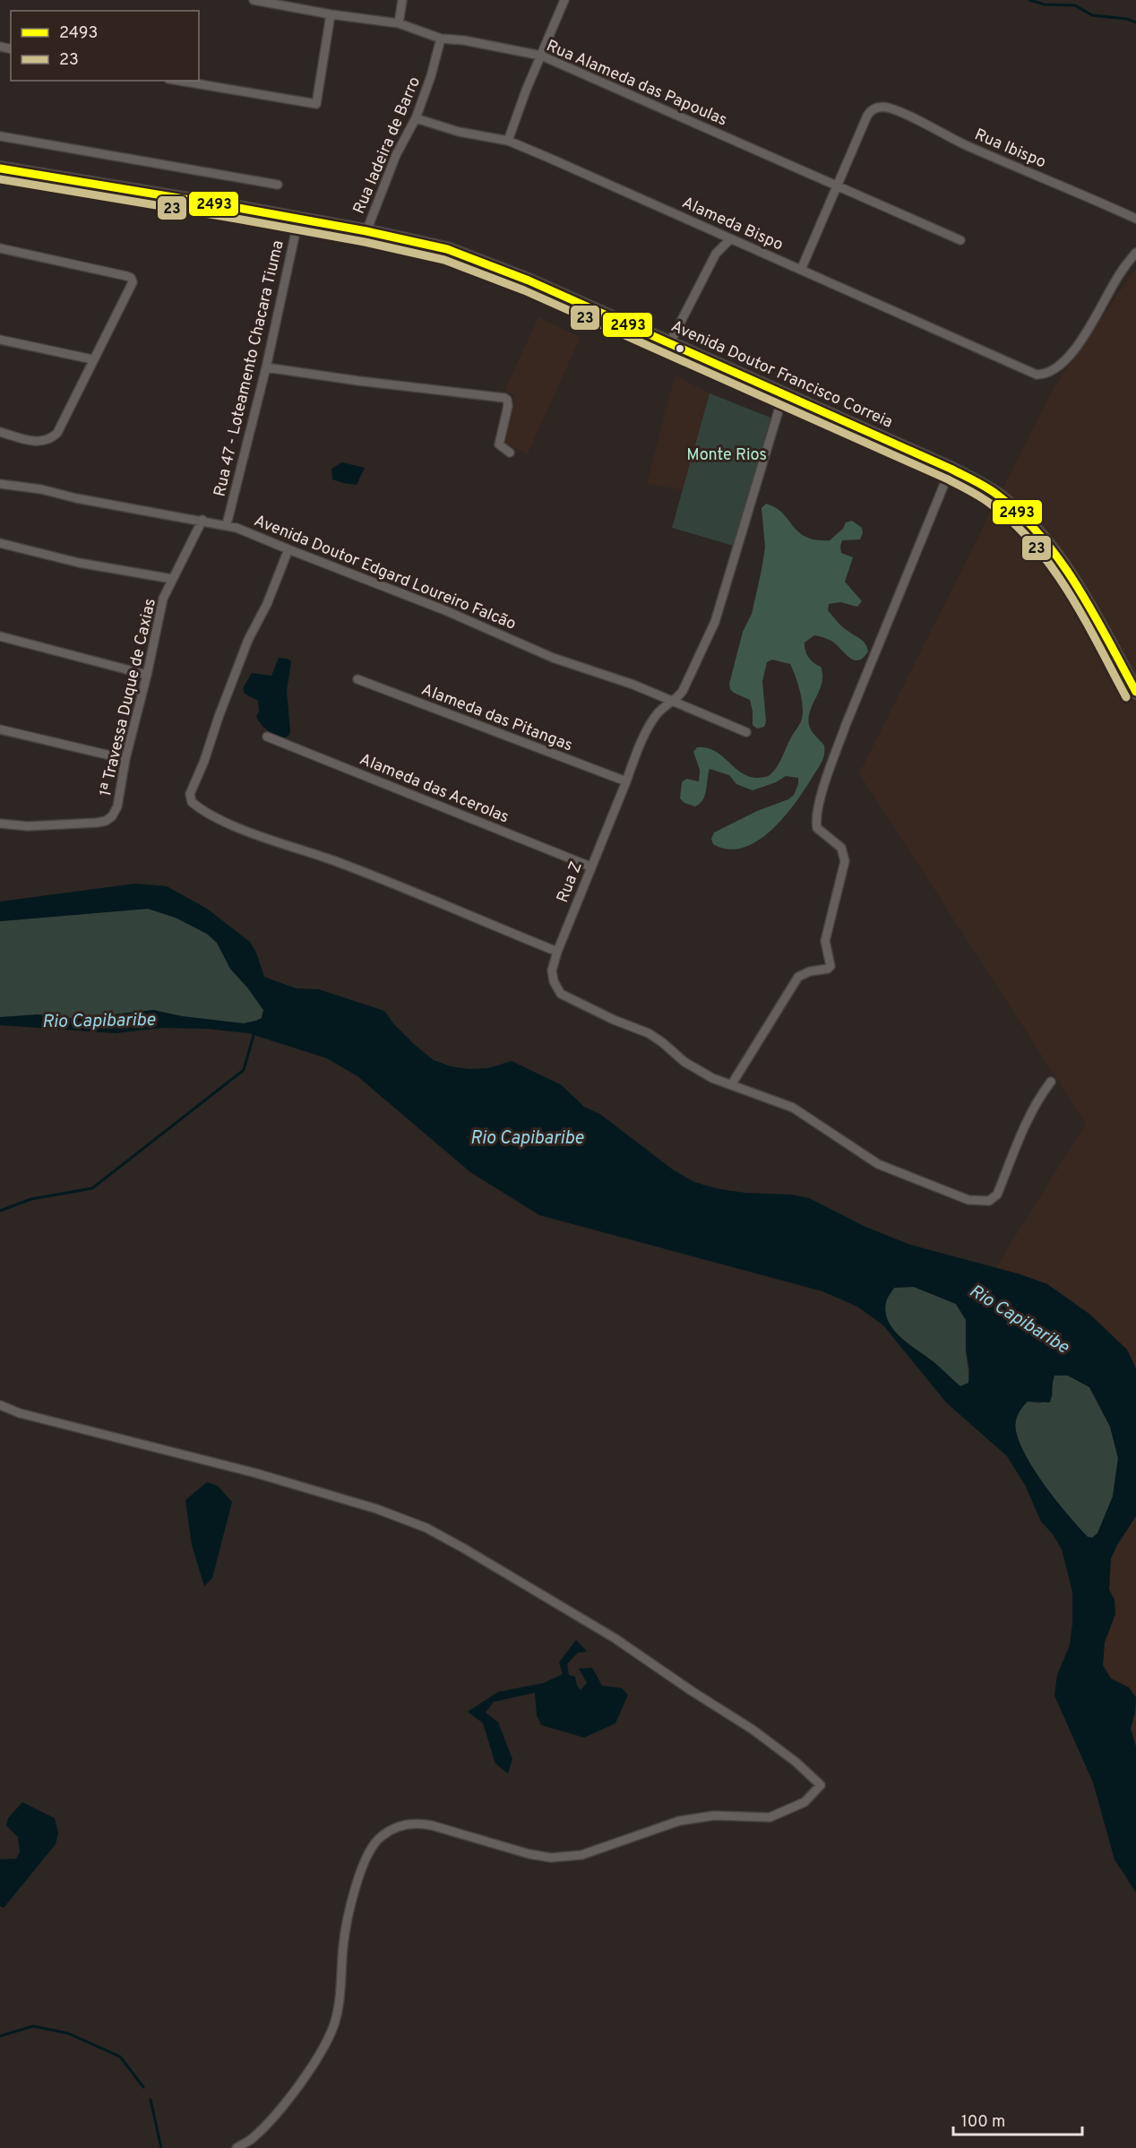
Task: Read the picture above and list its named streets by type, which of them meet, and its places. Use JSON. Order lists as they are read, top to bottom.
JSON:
{
  "streets": {
    "main road": ["Avenida Doutor Francisco Correia"],
    "street": [
      "Rua Alameda das Papoulas",
      "Rua ladeira de Barro",
      "Rua Ibispo",
      "Alameda Bispo",
      "Rua 47 - Loteamento Chacara Tiuma",
      "Avenida Doutor Edgard Loureiro Falcão",
      "1ª Travessa Duque de Caxias",
      "Alameda das Pitangas",
      "Alameda das Acerolas",
      "Rua Z"
    ]
  },
  "crossings": [
    ["Rua Alameda das Papoulas", "Rua ladeira de Barro"],
    ["Rua Alameda das Papoulas", "Rua Ibispo"],
    ["Rua ladeira de Barro", "Alameda Bispo"],
    ["Rua ladeira de Barro", "Avenida Doutor Francisco Correia"],
    ["Rua 47 - Loteamento Chacara Tiuma", "Avenida Doutor Francisco Correia"],
    ["Rua 47 - Loteamento Chacara Tiuma", "Avenida Doutor Edgard Loureiro Falcão"],
    ["Avenida Doutor Francisco Correia", "Rua Z"],
    ["Avenida Doutor Edgard Loureiro Falcão", "1ª Travessa Duque de Caxias"],
    ["Avenida Doutor Edgard Loureiro Falcão", "Rua Z"],
    ["Alameda das Pitangas", "Rua Z"],
    ["Alameda das Acerolas", "Rua Z"]
  ],
  "water": ["Rio Capibaribe"],
  "parks": ["Monte Rios"],
  "lines": ["transit line 2493", "transit line 23"],
  "legend": ["2493", "23"],
  "scale_bar": "100 m"
}
